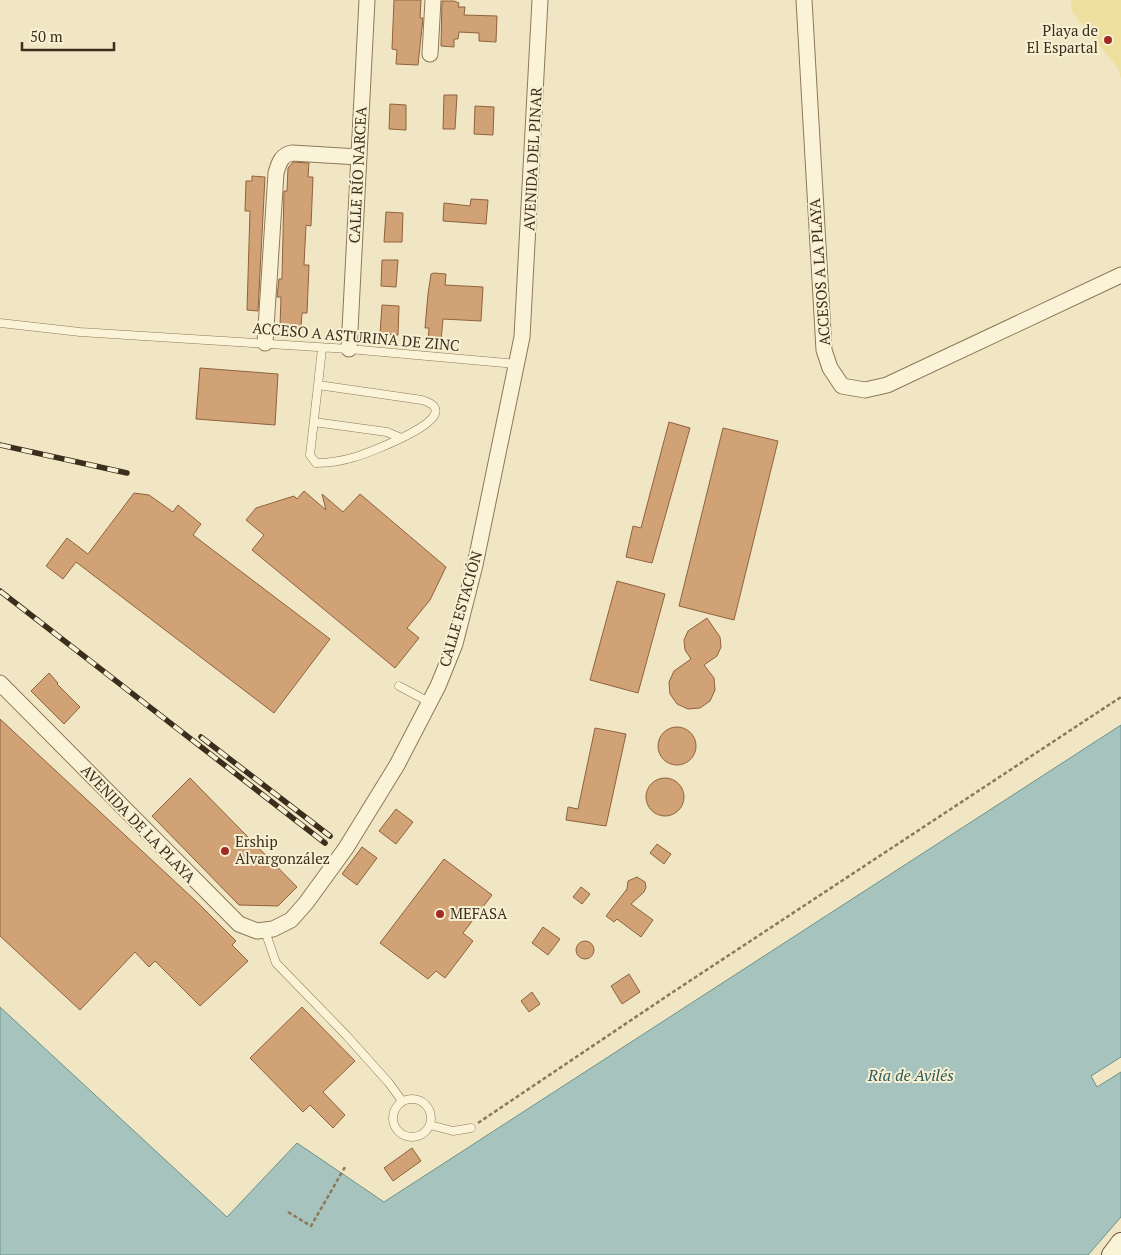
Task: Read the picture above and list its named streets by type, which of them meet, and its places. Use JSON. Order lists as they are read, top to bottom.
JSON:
{
  "streets": {
    "street": [
      "AVENIDA DEL PINAR",
      "CALLE RÍO NARCEA",
      "ACCESOS A LA PLAYA",
      "CALLE ESTACIÓN",
      "AVENIDA DE LA PLAYA"
    ],
    "lane": ["ACCESO A ASTURINA DE ZINC"]
  },
  "crossings": [
    ["AVENIDA DEL PINAR", "CALLE ESTACIÓN"],
    ["CALLE RÍO NARCEA", "ACCESO A ASTURINA DE ZINC"],
    ["ACCESO A ASTURINA DE ZINC", "CALLE ESTACIÓN"],
    ["CALLE ESTACIÓN", "AVENIDA DE LA PLAYA"]
  ],
  "water": ["Ría de Avilés"],
  "places": ["Playa de El Espartal", "Ership Alvargonzález", "MEFASA"],
  "scale_bar": "50 m"
}
